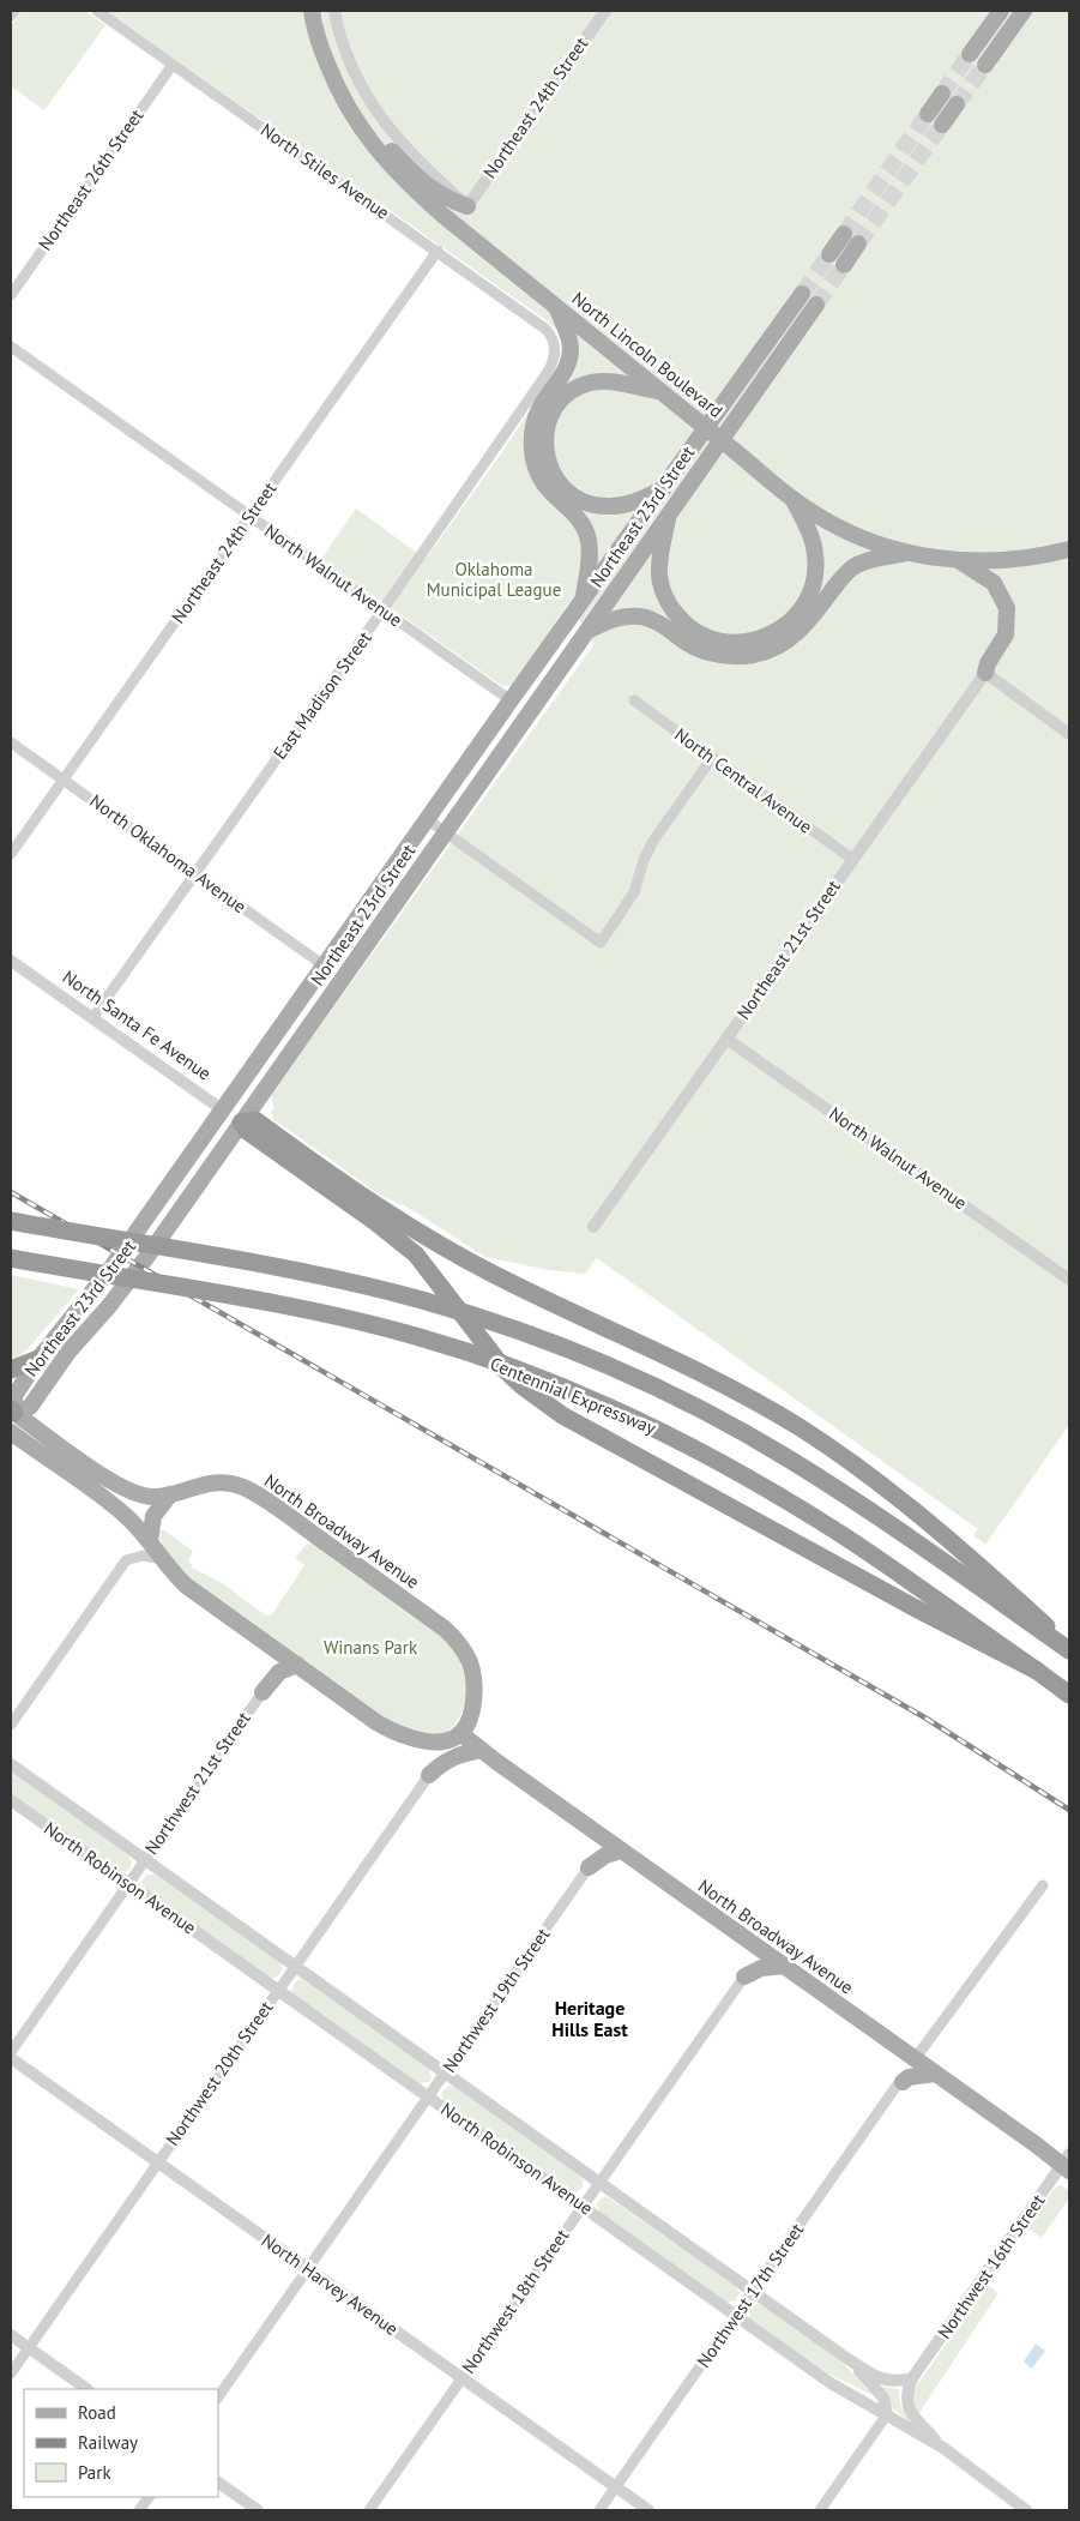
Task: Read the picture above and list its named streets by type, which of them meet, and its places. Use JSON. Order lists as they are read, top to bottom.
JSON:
{
  "streets": {
    "highway": ["Centennial Expressway"],
    "main road": [
      "North Lincoln Boulevard",
      "Northeast 23rd Street",
      "North Santa Fe Avenue",
      "North Broadway Avenue"
    ],
    "street": [
      "Northeast 24th Street",
      "North Stiles Avenue",
      "Northeast 26th Street",
      "North Walnut Avenue",
      "East Madison Street",
      "North Central Avenue",
      "North Oklahoma Avenue",
      "Northeast 21st Street",
      "Northwest 21st Street",
      "North Robinson Avenue",
      "Northwest 19th Street",
      "Northwest 20th Street",
      "Northwest 16th Street",
      "North Harvey Avenue",
      "Northwest 17th Street",
      "Northwest 18th Street"
    ]
  },
  "crossings": [
    ["Northeast 24th Street", "North Stiles Avenue"],
    ["Northeast 24th Street", "North Walnut Avenue"],
    ["Northeast 24th Street", "North Oklahoma Avenue"],
    ["North Stiles Avenue", "Northeast 26th Street"],
    ["North Stiles Avenue", "East Madison Street"],
    ["Northeast 23rd Street", "North Walnut Avenue"],
    ["Northeast 23rd Street", "North Oklahoma Avenue"],
    ["Northeast 23rd Street", "North Santa Fe Avenue"],
    ["Northeast 23rd Street", "North Broadway Avenue"],
    ["North Walnut Avenue", "East Madison Street"],
    ["North Walnut Avenue", "Northeast 21st Street"],
    ["East Madison Street", "North Oklahoma Avenue"],
    ["East Madison Street", "North Santa Fe Avenue"],
    ["North Central Avenue", "Northeast 21st Street"],
    ["North Broadway Avenue", "Northwest 16th Street"],
    ["Northwest 21st Street", "North Robinson Avenue"],
    ["North Robinson Avenue", "Northwest 19th Street"],
    ["North Robinson Avenue", "Northwest 20th Street"],
    ["North Robinson Avenue", "Northwest 17th Street"],
    ["North Robinson Avenue", "Northwest 18th Street"],
    ["Northwest 19th Street", "North Harvey Avenue"],
    ["Northwest 20th Street", "North Harvey Avenue"],
    ["North Harvey Avenue", "Northwest 17th Street"],
    ["North Harvey Avenue", "Northwest 18th Street"]
  ],
  "districts": ["Heritage Hills East"],
  "parks": ["Oklahoma Municipal League", "Winans Park"],
  "legend": ["Road", "Railway", "Park"]
}
